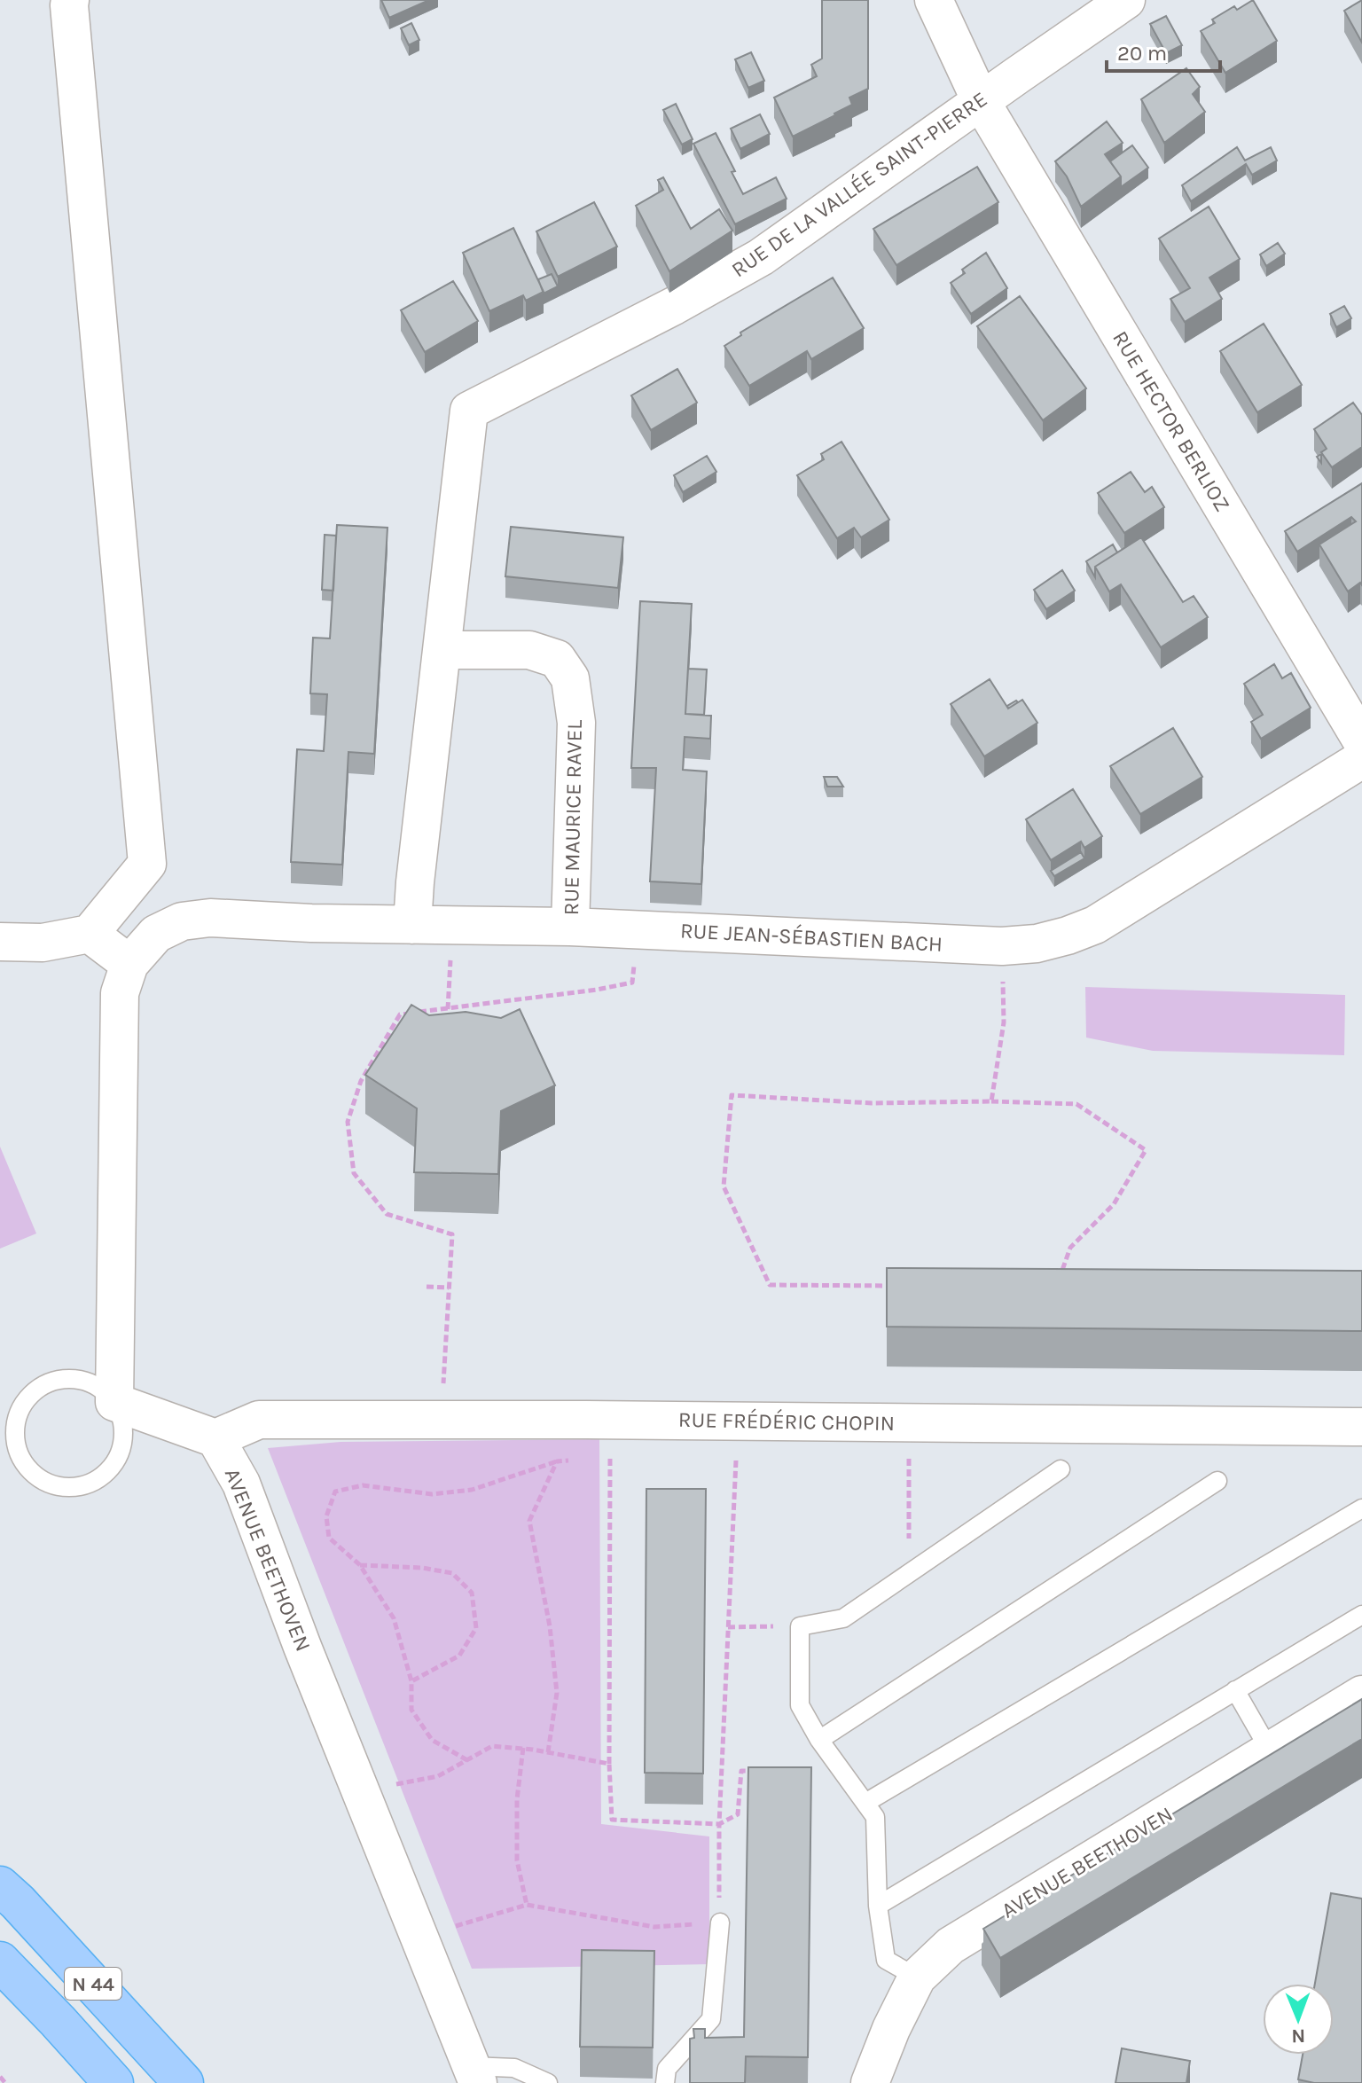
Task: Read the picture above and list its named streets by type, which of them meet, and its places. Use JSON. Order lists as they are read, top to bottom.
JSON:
{
  "streets": {
    "main road": ["N 44"],
    "street": [
      "RUE DE LA VALLÉE SAINT-PIERRE",
      "RUE HECTOR BERLIOZ",
      "RUE MAURICE RAVEL",
      "RUE JEAN-SÉBASTIEN BACH",
      "RUE FRÉDÉRIC CHOPIN",
      "AVENUE BEETHOVEN"
    ]
  },
  "crossings": [
    ["RUE DE LA VALLÉE SAINT-PIERRE", "RUE HECTOR BERLIOZ"],
    ["RUE DE LA VALLÉE SAINT-PIERRE", "RUE MAURICE RAVEL"],
    ["RUE MAURICE RAVEL", "RUE JEAN-SÉBASTIEN BACH"],
    ["RUE FRÉDÉRIC CHOPIN", "AVENUE BEETHOVEN"]
  ],
  "scale_bar": "20 m",
  "north": "bottom"
}
